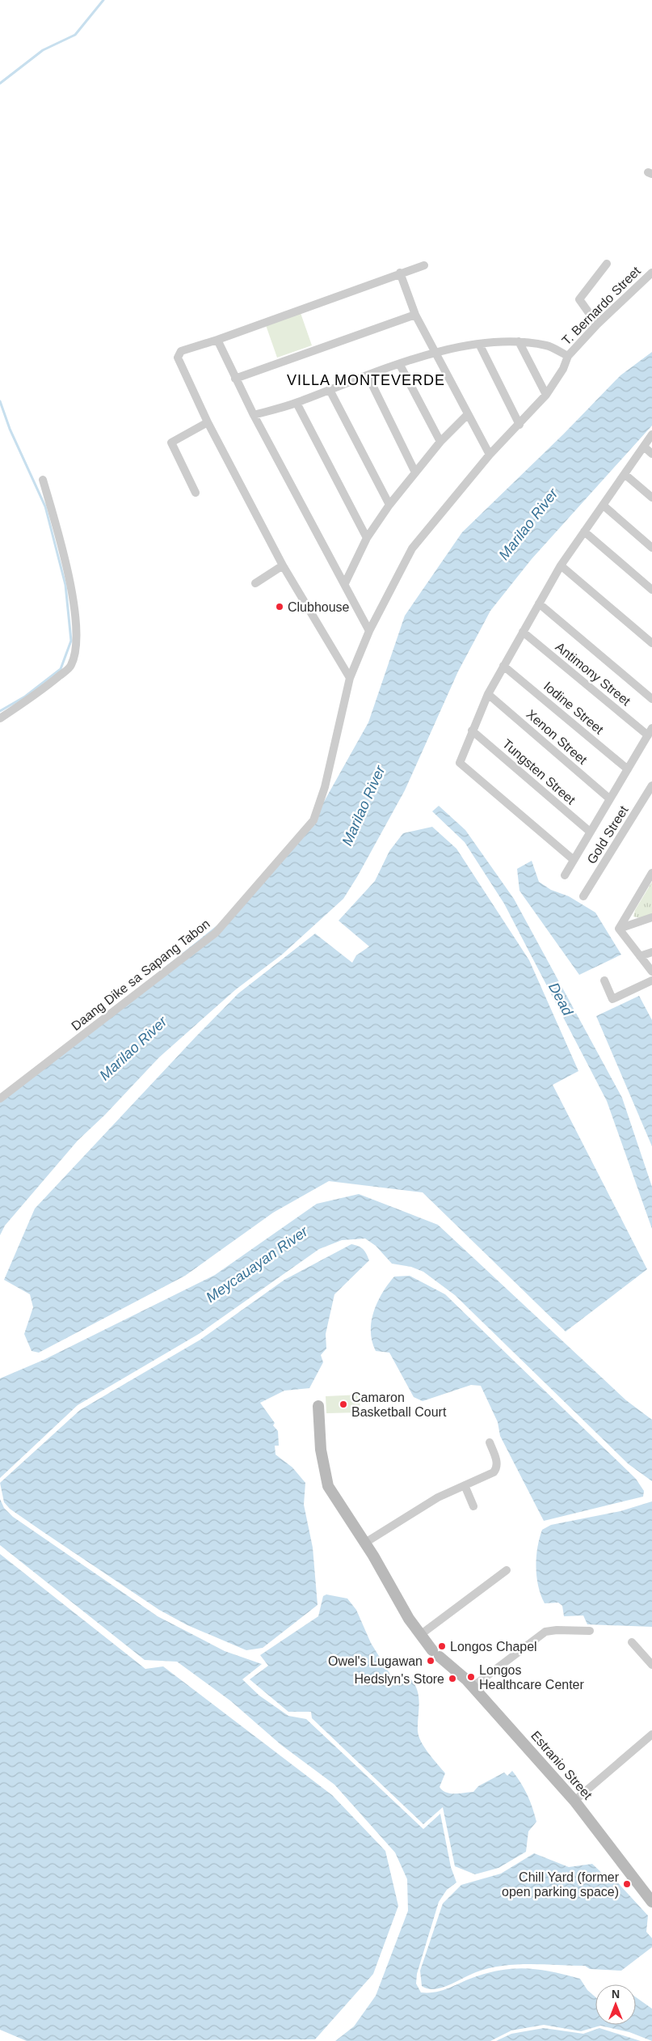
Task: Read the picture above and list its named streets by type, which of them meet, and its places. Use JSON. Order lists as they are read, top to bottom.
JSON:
{
  "streets": {
    "street": [
      "T. Bernardo Street",
      "Antimony Street",
      "Iodine Street",
      "Xenon Street",
      "Tungsten Street",
      "Gold Street",
      "Daang Dike sa Sapang Tabon",
      "Estranio Street"
    ]
  },
  "crossings": [
    ["T. Bernardo Street", "Daang Dike sa Sapang Tabon"]
  ],
  "districts": ["VILLA MONTEVERDE"],
  "water": ["Marilao River", "Dead", "Meycauayan River"],
  "places": [
    "Clubhouse",
    "Camaron Basketball Court",
    "Longos Chapel",
    "Owel's Lugawan",
    "Longos Healthcare Center",
    "Hedslyn's Store",
    "Chill Yard (former open parking space)"
  ],
  "north": "top"
}
